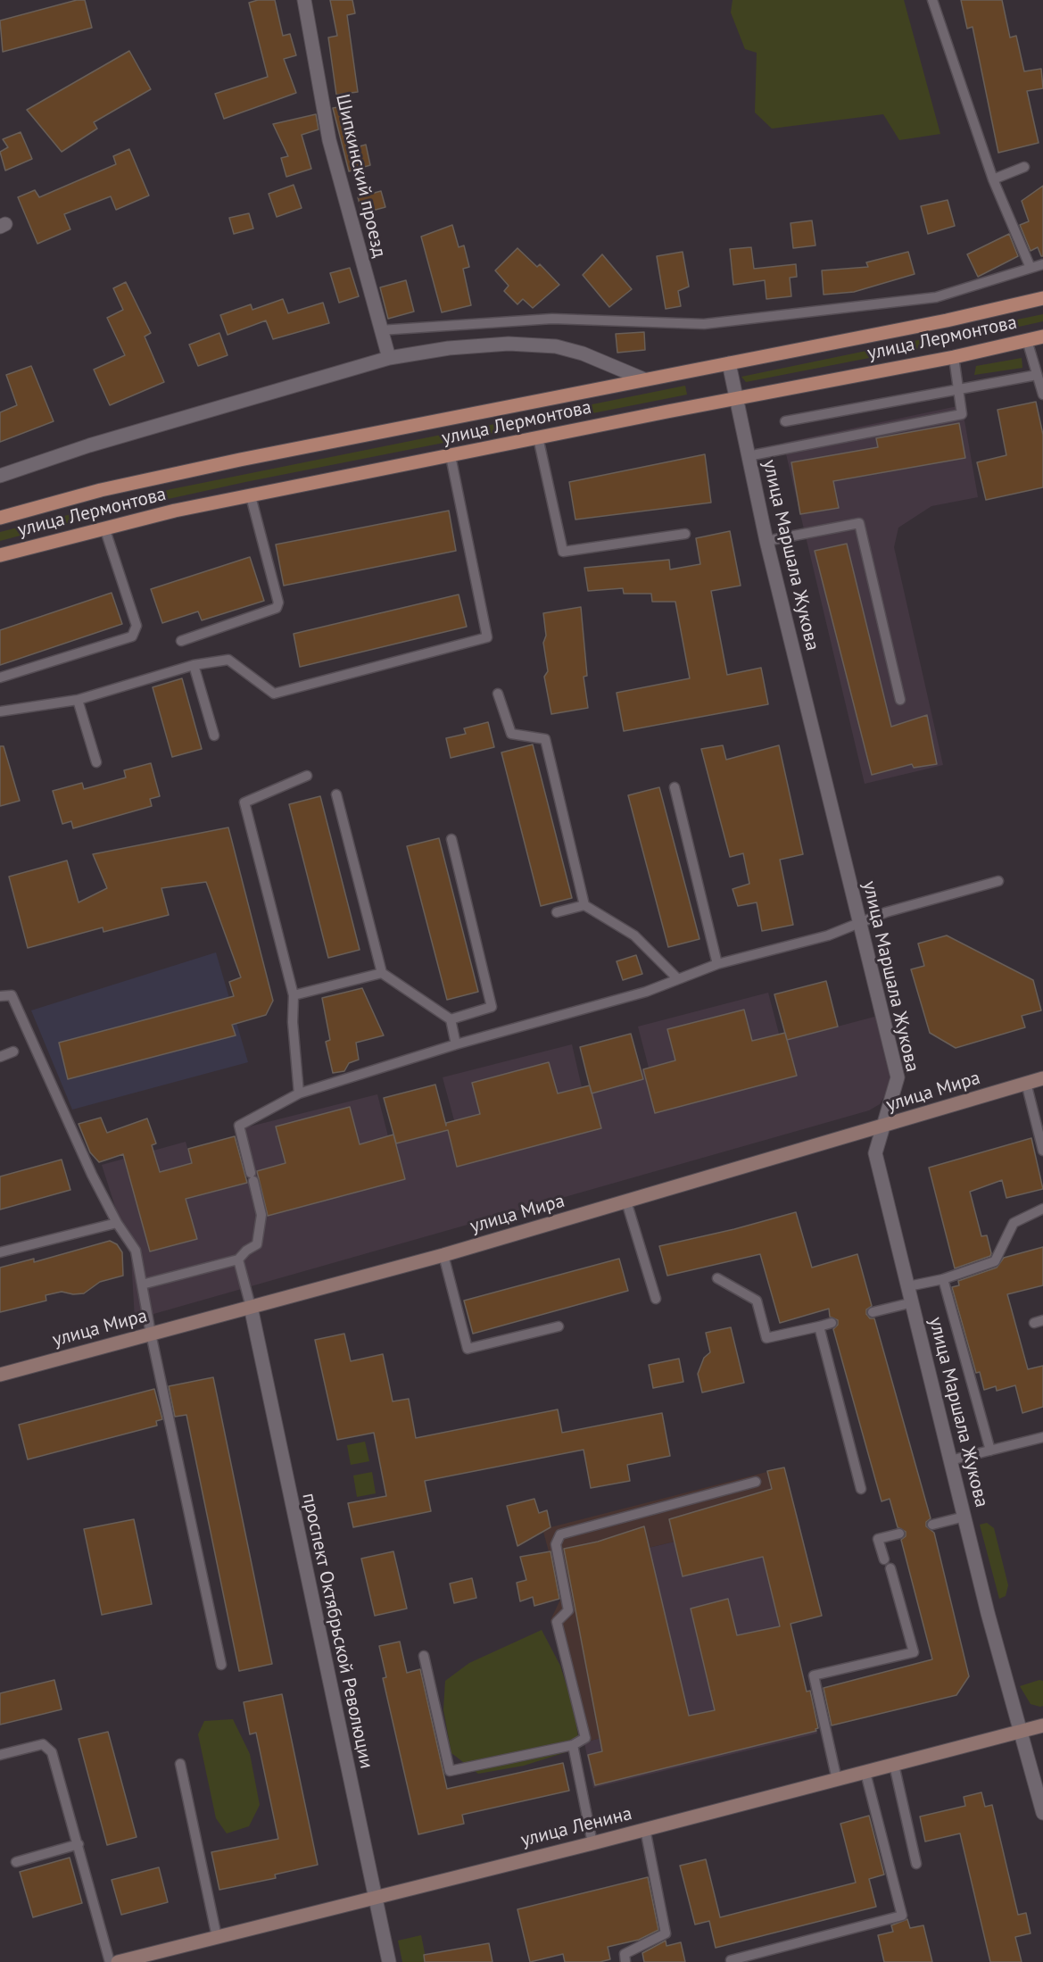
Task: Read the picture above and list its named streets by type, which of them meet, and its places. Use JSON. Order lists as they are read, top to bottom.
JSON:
{
  "streets": {
    "main road": ["улица Лермонтова", "улица Мира", "улица Ленина"],
    "street": ["Шипкинский проезд", "улица Маршала Жукова", "проспект Октябрьской Революции"]
  },
  "crossings": [
    ["улица Лермонтова", "улица Маршала Жукова"],
    ["улица Маршала Жукова", "улица Мира"],
    ["улица Маршала Жукова", "улица Ленина"],
    ["улица Мира", "проспект Октябрьской Революции"],
    ["проспект Октябрьской Революции", "улица Ленина"]
  ]
}
